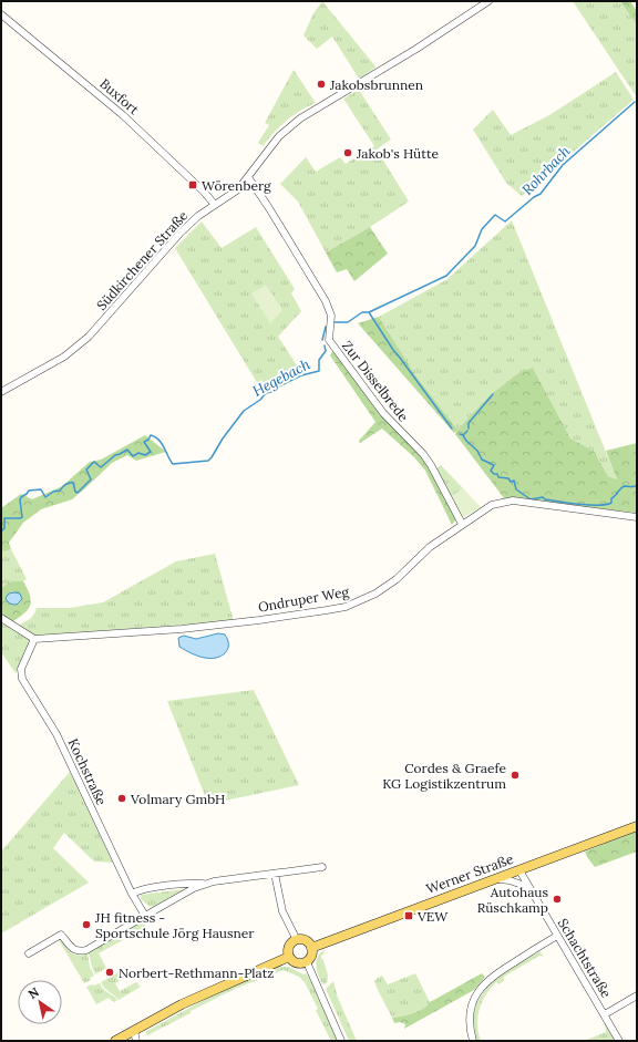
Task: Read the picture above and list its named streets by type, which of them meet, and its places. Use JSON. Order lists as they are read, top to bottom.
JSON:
{
  "streets": {
    "main road": ["Werner Straße"],
    "street": [
      "Buxfort",
      "Südkirchener Straße",
      "Zur Disselbrede",
      "Ondruper Weg",
      "Kochstraße",
      "Schachtstraße"
    ]
  },
  "crossings": [
    ["Buxfort", "Südkirchener Straße"],
    ["Südkirchener Straße", "Zur Disselbrede"],
    ["Zur Disselbrede", "Ondruper Weg"],
    ["Ondruper Weg", "Kochstraße"],
    ["Werner Straße", "Schachtstraße"]
  ],
  "water": ["Rohrbach", "Hegebach"],
  "places": {
    "other": [
      "Jakobsbrunnen",
      "Jakob's Hütte",
      "Cordes & Graefe KG Logistikzentrum",
      "Volmary GmbH",
      "Autohaus Rüschkamp",
      "JH fitness - Sportschule Jörg Hausner",
      "Norbert-Rethmann-Platz"
    ],
    "transit": ["Wörenberg", "VEW"]
  },
  "north": "top left"
}
